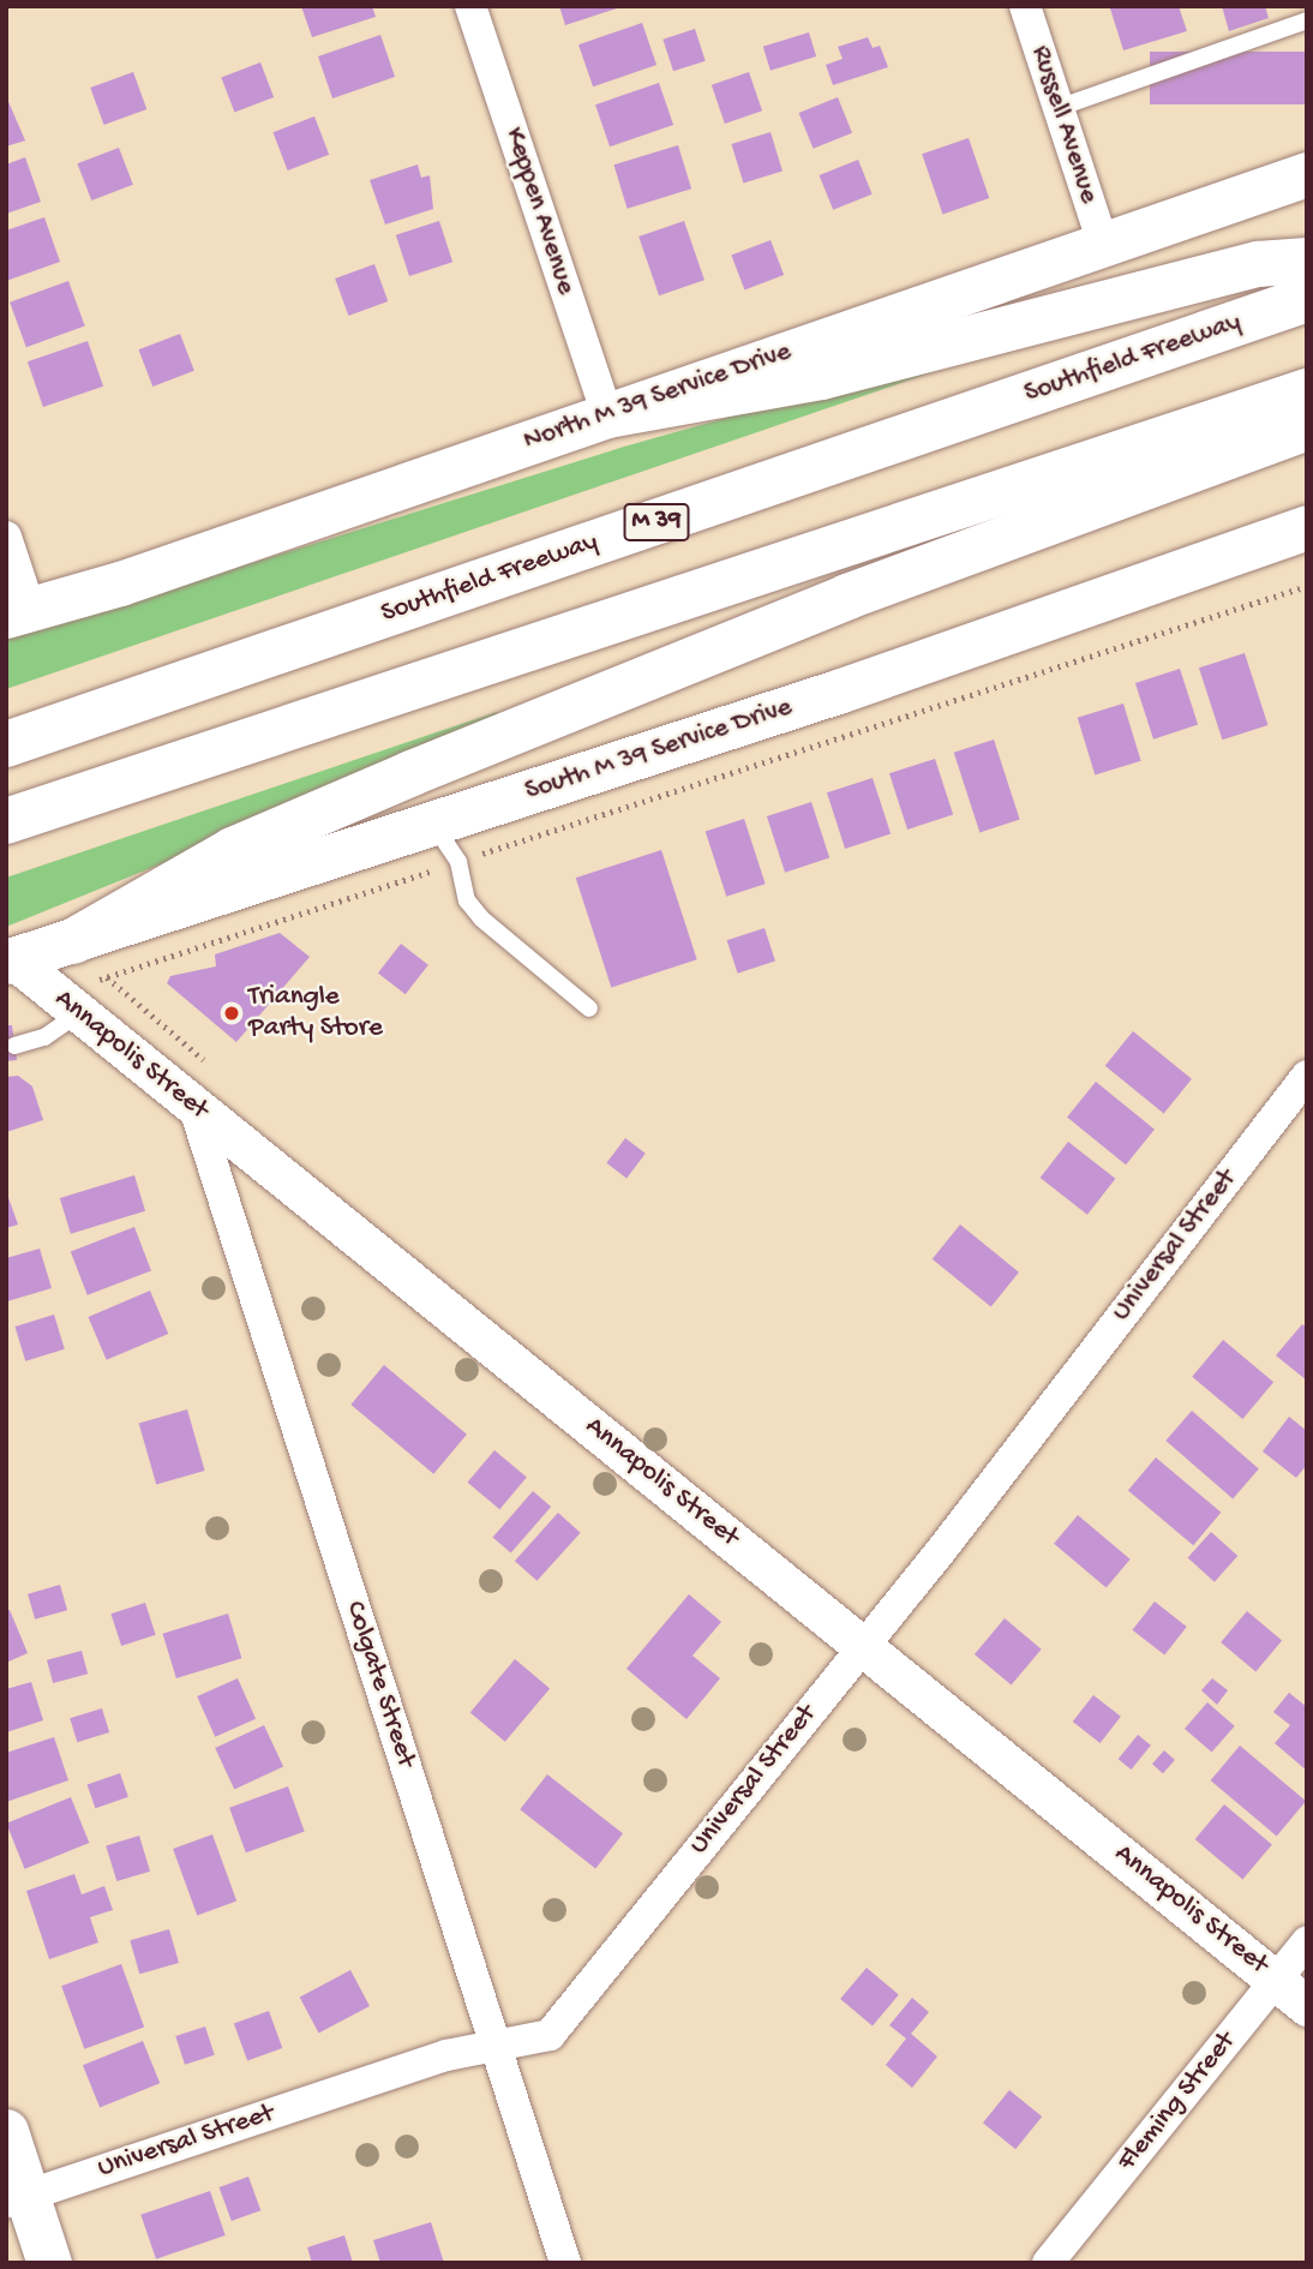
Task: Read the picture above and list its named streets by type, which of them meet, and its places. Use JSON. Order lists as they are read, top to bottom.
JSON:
{
  "streets": {
    "highway": ["Southfield Freeway", "M 39"],
    "main road": ["North M 39 Service Drive", "South M 39 Service Drive"],
    "street": [
      "Russell Avenue",
      "Keppen Avenue",
      "Annapolis Street",
      "Universal Street",
      "Colgate Street",
      "Fleming Street"
    ]
  },
  "crossings": [
    ["Russell Avenue", "North M 39 Service Drive"],
    ["Keppen Avenue", "North M 39 Service Drive"],
    ["South M 39 Service Drive", "Annapolis Street"],
    ["Annapolis Street", "Universal Street"],
    ["Annapolis Street", "Colgate Street"],
    ["Annapolis Street", "Fleming Street"],
    ["Universal Street", "Colgate Street"]
  ],
  "places": ["Triangle Party Store"]
}
